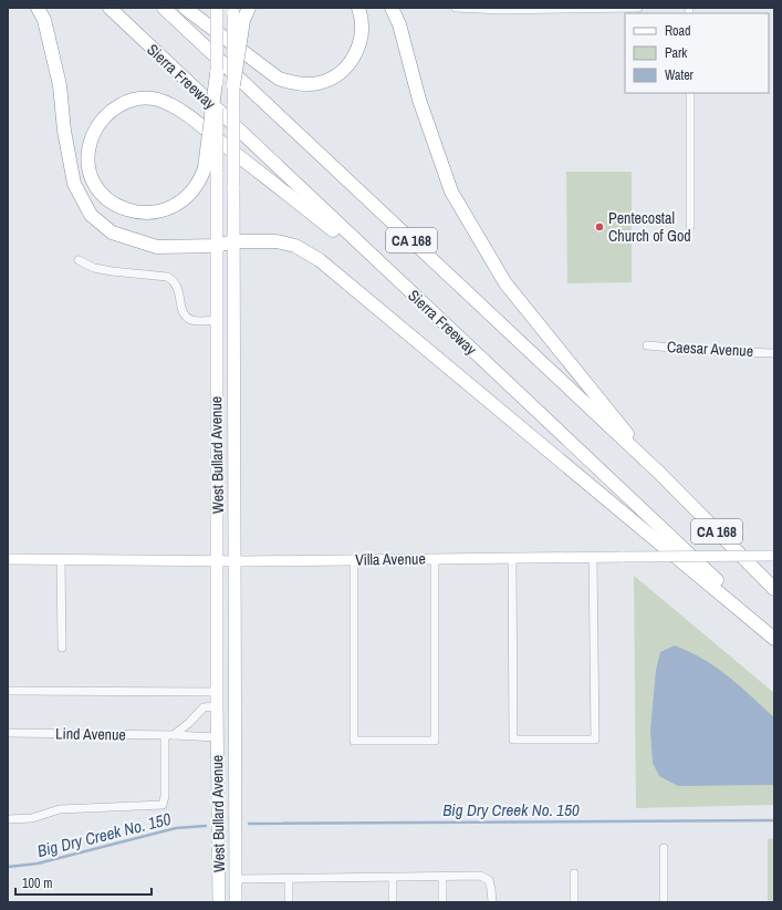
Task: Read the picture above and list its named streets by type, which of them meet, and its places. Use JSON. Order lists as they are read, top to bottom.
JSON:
{
  "streets": {
    "highway": ["Sierra Freeway", "CA 168"],
    "main road": ["West Bullard Avenue", "Villa Avenue"],
    "street": ["Caesar Avenue", "Lind Avenue"]
  },
  "crossings": [
    ["West Bullard Avenue", "Villa Avenue"],
    ["West Bullard Avenue", "Lind Avenue"]
  ],
  "water": ["Big Dry Creek No. 150"],
  "places": ["Pentecostal Church of God"],
  "legend": ["Road", "Park", "Water"],
  "scale_bar": "100 m"
}
